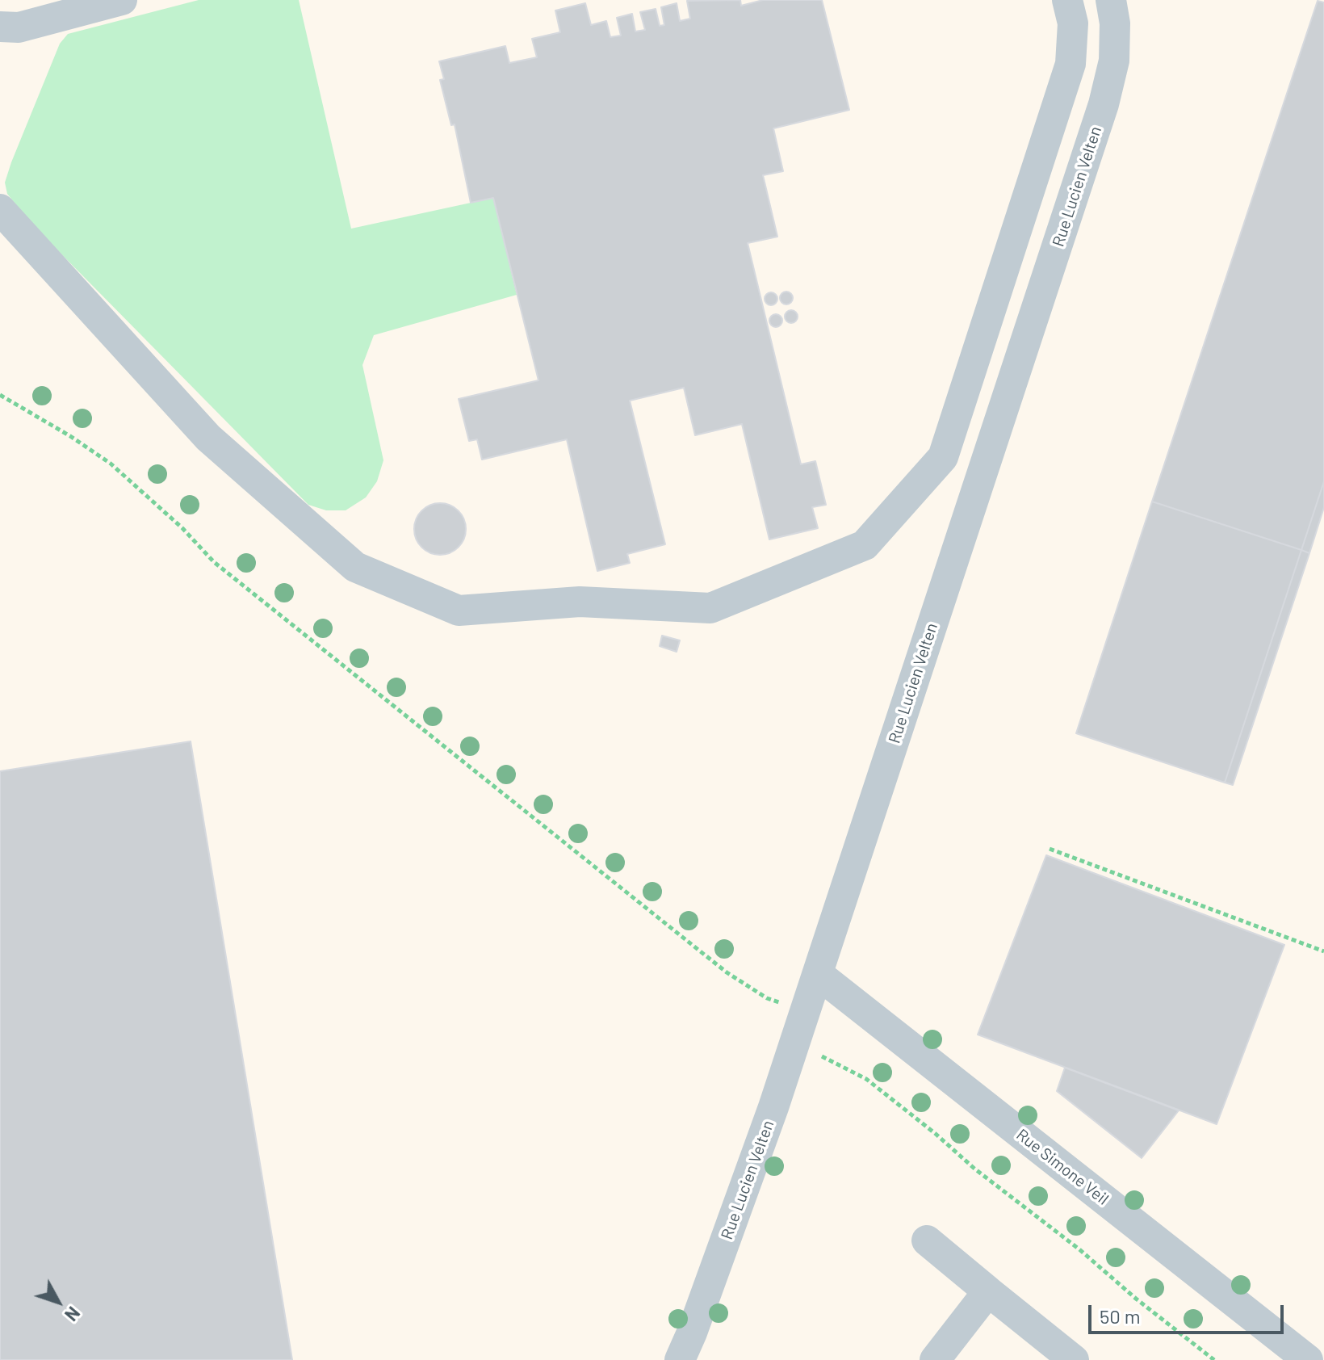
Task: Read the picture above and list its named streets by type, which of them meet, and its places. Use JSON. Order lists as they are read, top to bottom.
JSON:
{
  "streets": {
    "street": ["Rue Lucien Velten", "Rue Simone Veil"]
  },
  "crossings": [
    ["Rue Lucien Velten", "Rue Simone Veil"]
  ],
  "scale_bar": "50 m",
  "north": "bottom right"
}
